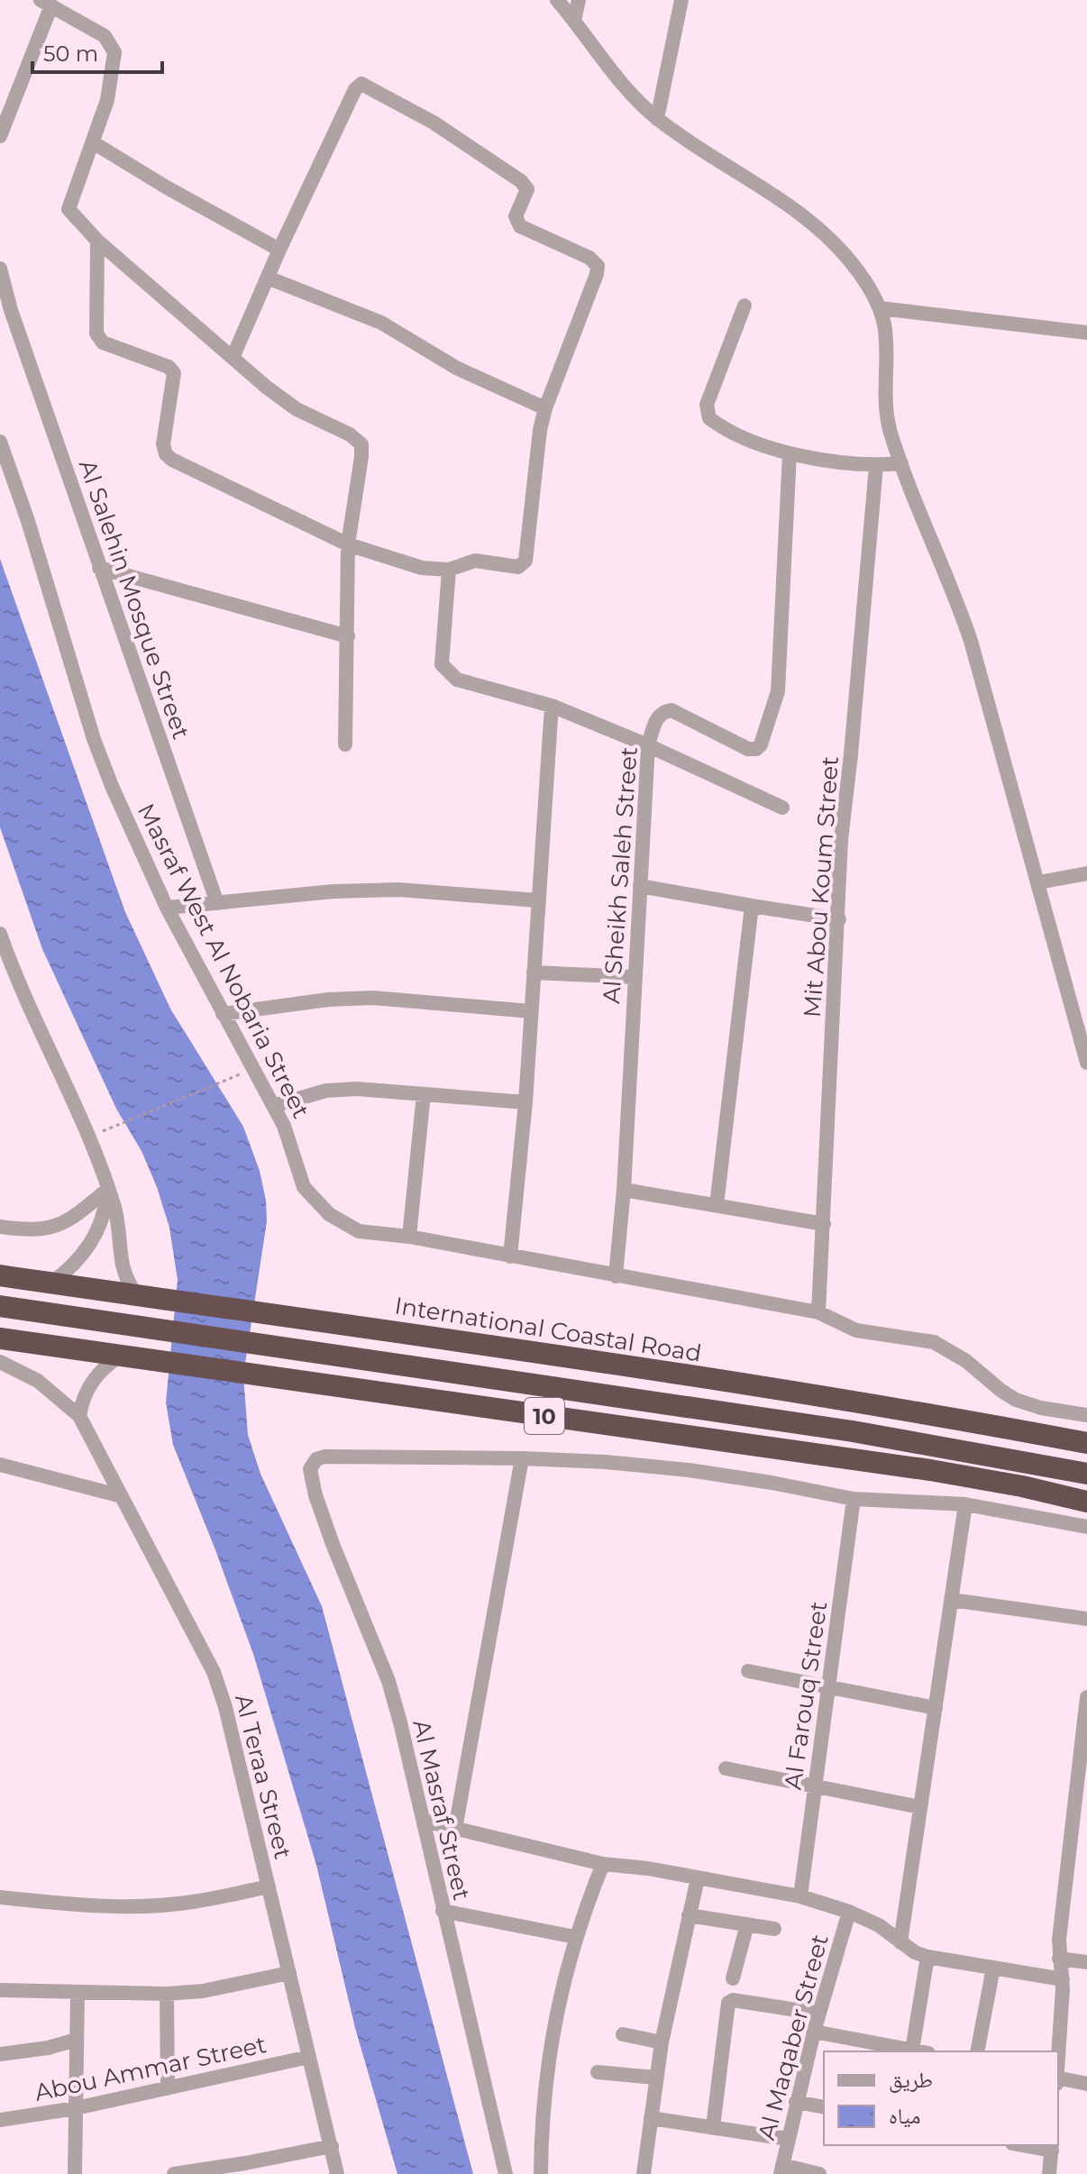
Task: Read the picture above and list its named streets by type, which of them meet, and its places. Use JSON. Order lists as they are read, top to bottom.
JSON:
{
  "streets": {
    "highway": ["International Coastal Road", "10"],
    "street": [
      "Al Salehin Mosque Street",
      "Al Sheikh Saleh Street",
      "Mit Abou Koum Street",
      "Masraf West Al Nobaria Street",
      "Al Farouq Street",
      "Al Teraa Street",
      "Al Masraf Street",
      "Al Maqaber Street",
      "Abou Ammar Street"
    ]
  },
  "crossings": [
    ["Al Teraa Street", "Abou Ammar Street"]
  ],
  "legend": ["طريق", "مياه"],
  "scale_bar": "50 m"
}
